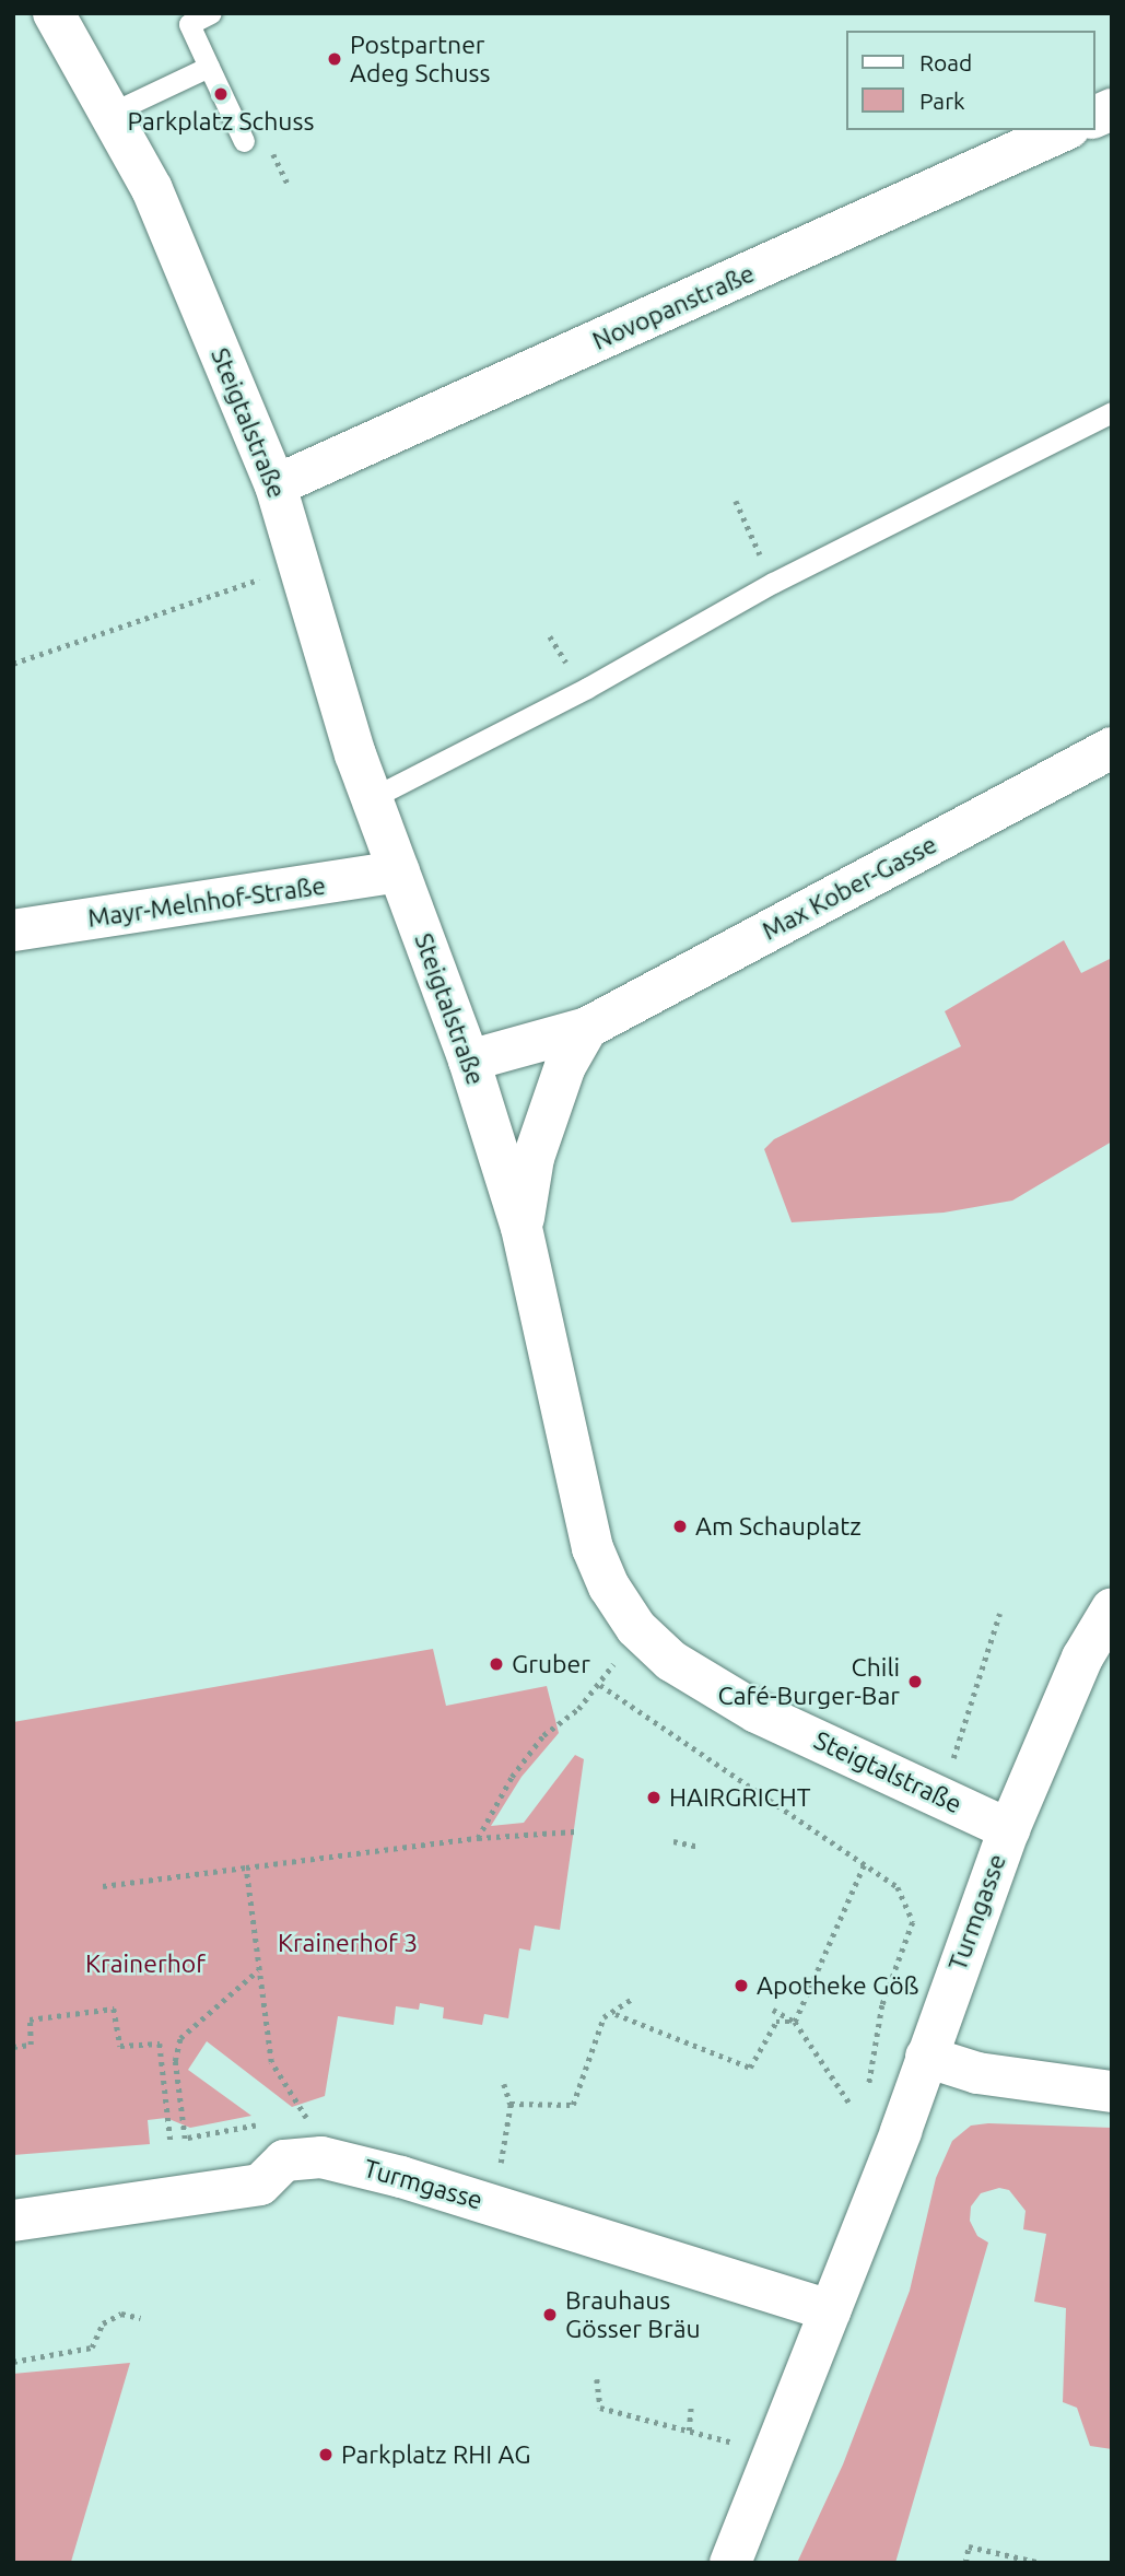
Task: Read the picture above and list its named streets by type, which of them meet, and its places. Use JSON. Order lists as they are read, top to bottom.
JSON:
{
  "streets": {
    "street": [
      "Novopanstraße",
      "Steigtalstraße",
      "Max Kober-Gasse",
      "Mayr-Melnhof-Straße",
      "Turmgasse"
    ]
  },
  "crossings": [
    ["Novopanstraße", "Steigtalstraße"],
    ["Steigtalstraße", "Max Kober-Gasse"],
    ["Steigtalstraße", "Mayr-Melnhof-Straße"],
    ["Steigtalstraße", "Turmgasse"]
  ],
  "parks": ["Krainerhof 3", "Krainerhof"],
  "places": [
    "Postpartner Adeg Schuss",
    "Parkplatz Schuss",
    "Am Schauplatz",
    "Gruber",
    "Chili Café-Burger-Bar",
    "HAIRGRICHT",
    "Apotheke Göß",
    "Brauhaus Gösser Bräu",
    "Parkplatz RHI AG"
  ],
  "legend": ["Road", "Park"]
}
